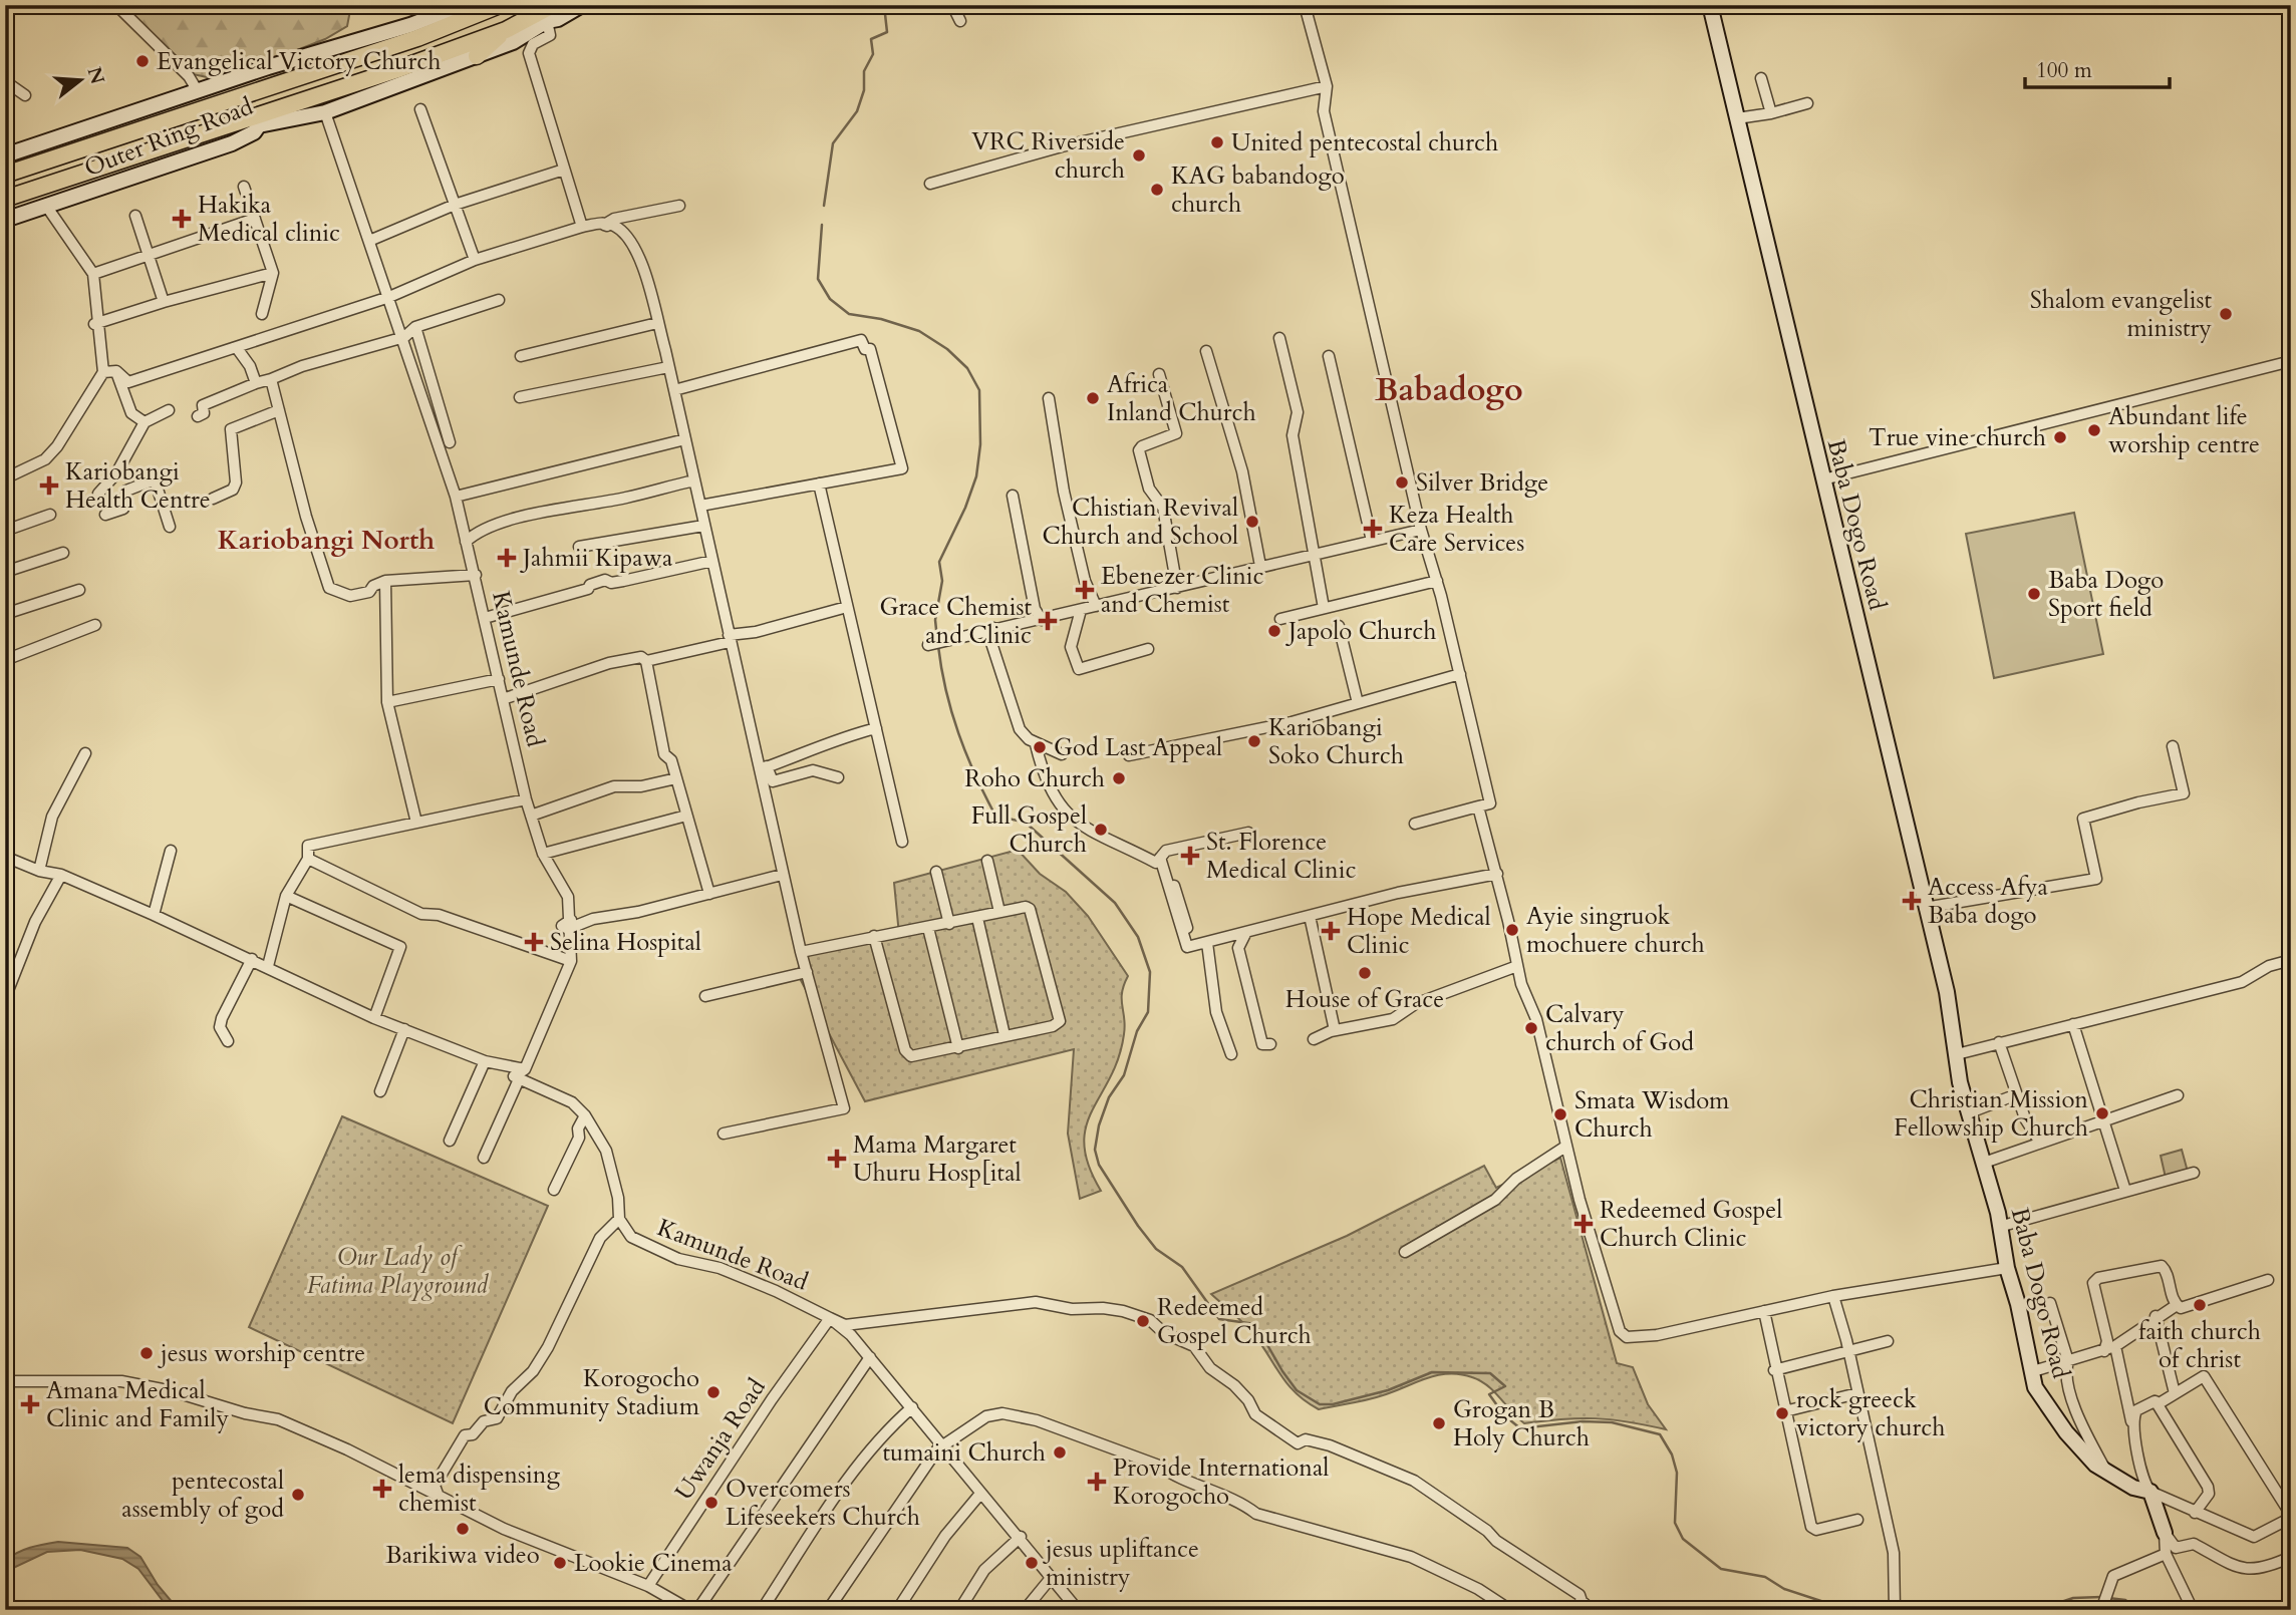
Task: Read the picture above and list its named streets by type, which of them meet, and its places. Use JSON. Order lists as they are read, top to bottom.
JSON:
{
  "streets": {
    "main road": ["Outer Ring Road"],
    "street": ["Baba Dogo Road", "Kamunde Road", "Uwanja Road"]
  },
  "crossings": [
    ["Outer Ring Road", "Kamunde Road"],
    ["Kamunde Road", "Uwanja Road"]
  ],
  "districts": ["Babadogo", "Kariobangi North"],
  "parks": ["Our Lady of Fatima Playground"],
  "places": {
    "other": [
      "Evangelical Victory Church",
      "United pentecostal church",
      "VRC Riverside church",
      "KAG babandogo church",
      "Shalom evangelist ministry",
      "Africa Inland Church",
      "Abundant life worship centre",
      "True vine church",
      "Silver Bridge",
      "Chistian Revival Church and School",
      "Baba Dogo Sport field",
      "Japolo Church",
      "Kariobangi Soko Church",
      "God Last Appeal",
      "Roho Church",
      "Full Gospel Church",
      "Ayie singruok mochuere church",
      "House of Grace",
      "Calvary church of God",
      "Christian Mission Fellowship Church",
      "Smata Wisdom Church",
      "faith church of christ",
      "Redeemed Gospel Church",
      "jesus worship centre",
      "Korogocho Community Stadium",
      "rock greeck victory church",
      "Grogan B Holy Church",
      "tumaini Church",
      "pentecostal assembly of god",
      "Overcomers Lifeseekers Church",
      "Barikiwa video",
      "Lookie Cinema",
      "jesus upliftance ministry"
    ],
    "health": [
      "Hakika Medical clinic",
      "Kariobangi Health Centre",
      "Keza Health Care Services",
      "Jahmii Kipawa",
      "Ebenezer Clinic and Chemist",
      "Grace Chemist and Clinic",
      "St. Florence Medical Clinic",
      "Access Afya Baba dogo",
      "Hope Medical Clinic",
      "Selina Hospital",
      "Mama Margaret Uhuru Hosp[ital",
      "Redeemed Gospel Church Clinic",
      "Amana Medical Clinic and Family",
      "Provide International Korogocho",
      "lema dispensing chemist"
    ]
  },
  "scale_bar": "100 m",
  "north": "right"
}
